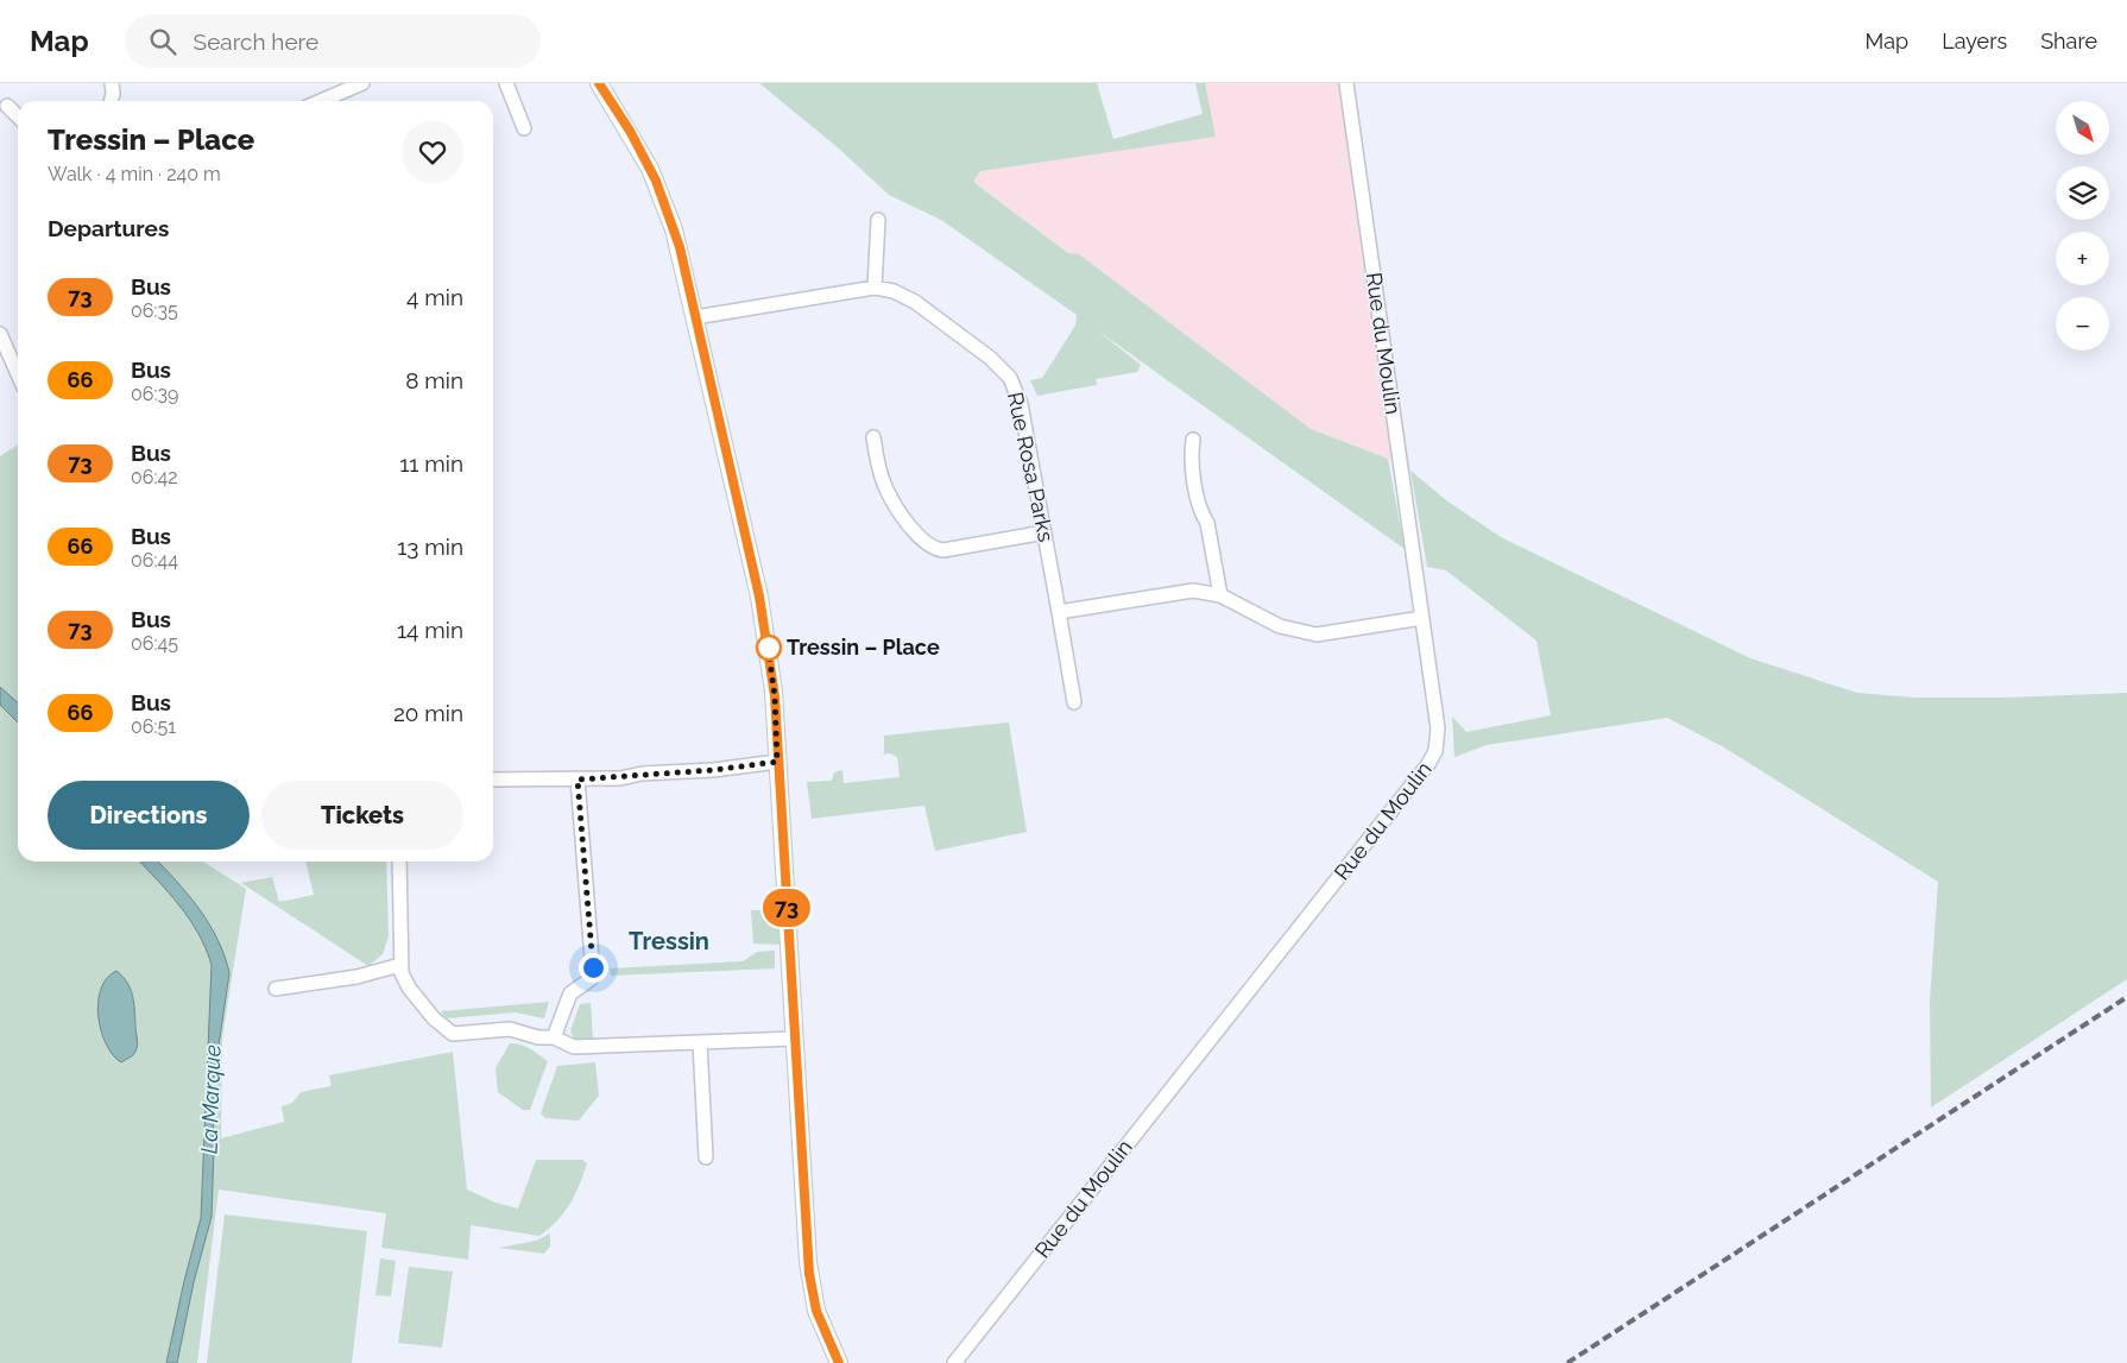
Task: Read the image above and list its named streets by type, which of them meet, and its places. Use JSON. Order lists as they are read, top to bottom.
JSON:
{
  "streets": {
    "street": ["Rue du Moulin", "Rue Rosa Parks"]
  },
  "districts": ["Tressin"],
  "water": ["La Marque"],
  "places": ["Tressin – Place"],
  "lines": ["bus line 73"],
  "north": "bottom right",
  "page": {
    "header": "Map",
    "search": "Search here",
    "nav": ["Map", "Layers", "Share"],
    "on_map": "73",
    "map_buttons": ["+", "−"],
    "heading": [
      ["Tressin – Place", "Walk · 4 min · 240 m"],
      "Departures"
    ],
    "list": [
      {
        "mark": "73",
        "name": "Bus",
        "note": "06:35",
        "value": "4 min"
      },
      {
        "mark": "66",
        "name": "Bus",
        "note": "06:39",
        "value": "8 min"
      },
      {
        "mark": "73",
        "name": "Bus",
        "note": "06:42",
        "value": "11 min"
      },
      {
        "mark": "66",
        "name": "Bus",
        "note": "06:44",
        "value": "13 min"
      },
      {
        "mark": "73",
        "name": "Bus",
        "note": "06:45",
        "value": "14 min"
      },
      {
        "mark": "66",
        "name": "Bus",
        "note": "06:51",
        "value": "20 min"
      }
    ],
    "buttons": ["Directions", "Tickets"]
  }
}
